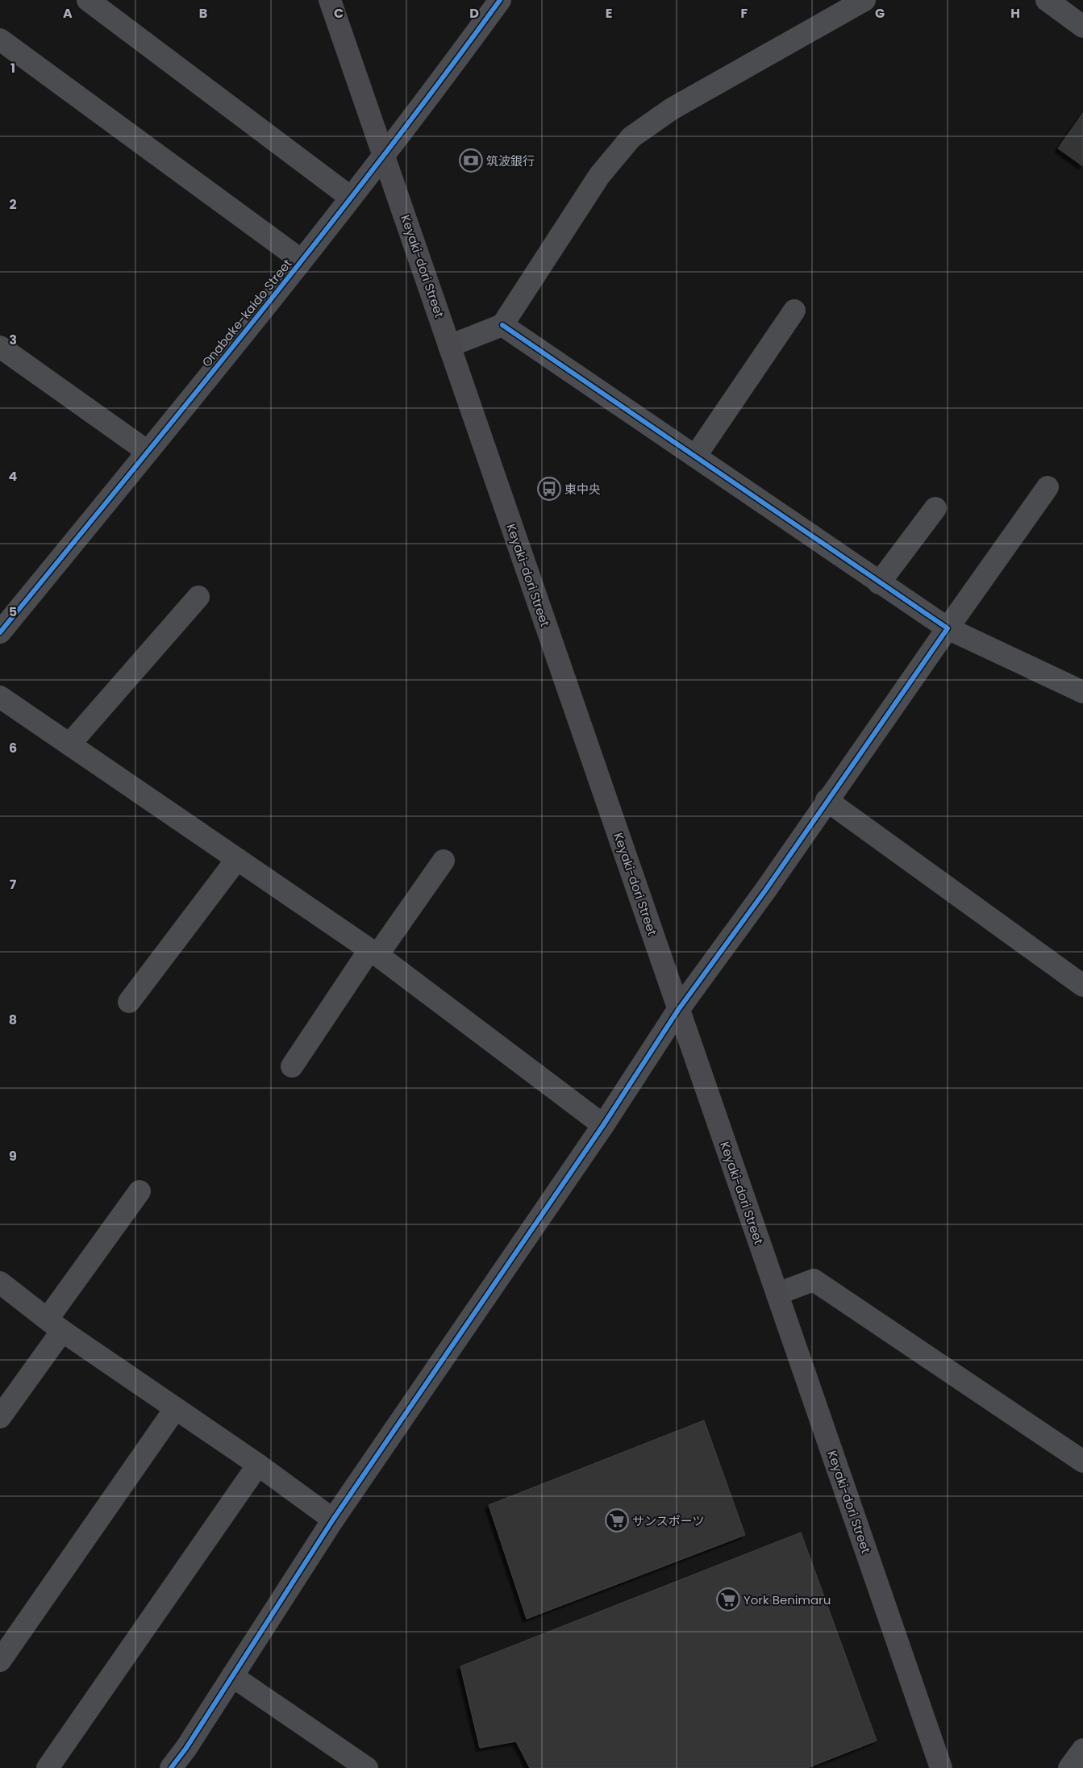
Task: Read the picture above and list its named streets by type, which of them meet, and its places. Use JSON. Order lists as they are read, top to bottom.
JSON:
{
  "streets": {
    "main road": ["Keyaki-dori Street"],
    "street": ["Onabake-kaido Street"]
  },
  "crossings": [
    ["Keyaki-dori Street", "Onabake-kaido Street"]
  ],
  "places": {
    "bank": ["筑波銀行"],
    "bus stop": ["東中央"],
    "supermarket": ["サンスポーツ", "York Benimaru"]
  },
  "grid": {
    "columns": [
      "A",
      "B",
      "C",
      "D",
      "E",
      "F",
      "G",
      "H"
    ],
    "rows": [
      "1",
      "2",
      "3",
      "4",
      "5",
      "6",
      "7",
      "8",
      "9"
    ]
  }
}
